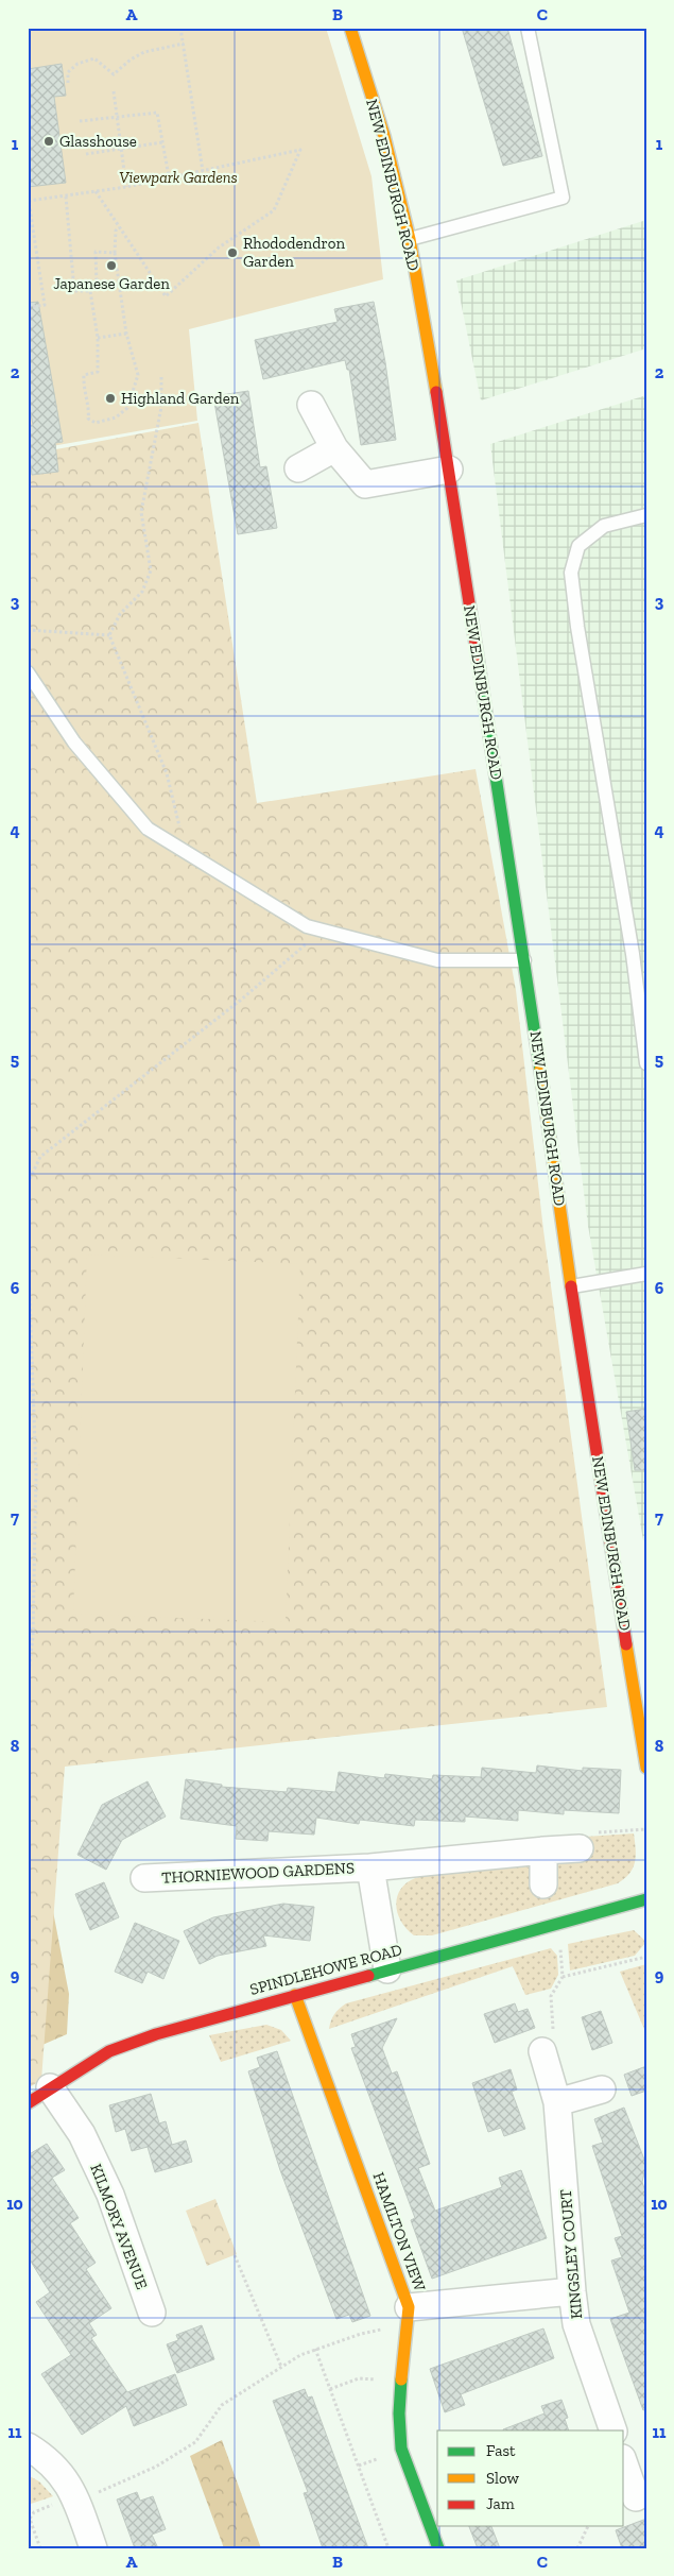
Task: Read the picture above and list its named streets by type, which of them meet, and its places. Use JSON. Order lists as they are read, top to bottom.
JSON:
{
  "streets": {
    "main road": ["NEW EDINBURGH ROAD", "SPINDLEHOWE ROAD", "HAMILTON VIEW"],
    "street": ["THORNIEWOOD GARDENS", "KILMORY AVENUE", "KINGSLEY COURT"]
  },
  "crossings": [
    ["THORNIEWOOD GARDENS", "SPINDLEHOWE ROAD"],
    ["SPINDLEHOWE ROAD", "KILMORY AVENUE"],
    ["SPINDLEHOWE ROAD", "HAMILTON VIEW"]
  ],
  "parks": ["Viewpark Gardens"],
  "places": [
    "Glasshouse",
    "Rhododendron Garden",
    "Japanese Garden",
    "Highland Garden"
  ],
  "legend": ["Fast", "Slow", "Jam"],
  "grid": {
    "columns": ["A", "B", "C"],
    "rows": [
      "1",
      "2",
      "3",
      "4",
      "5",
      "6",
      "7",
      "8",
      "9",
      "10",
      "11"
    ]
  }
}
